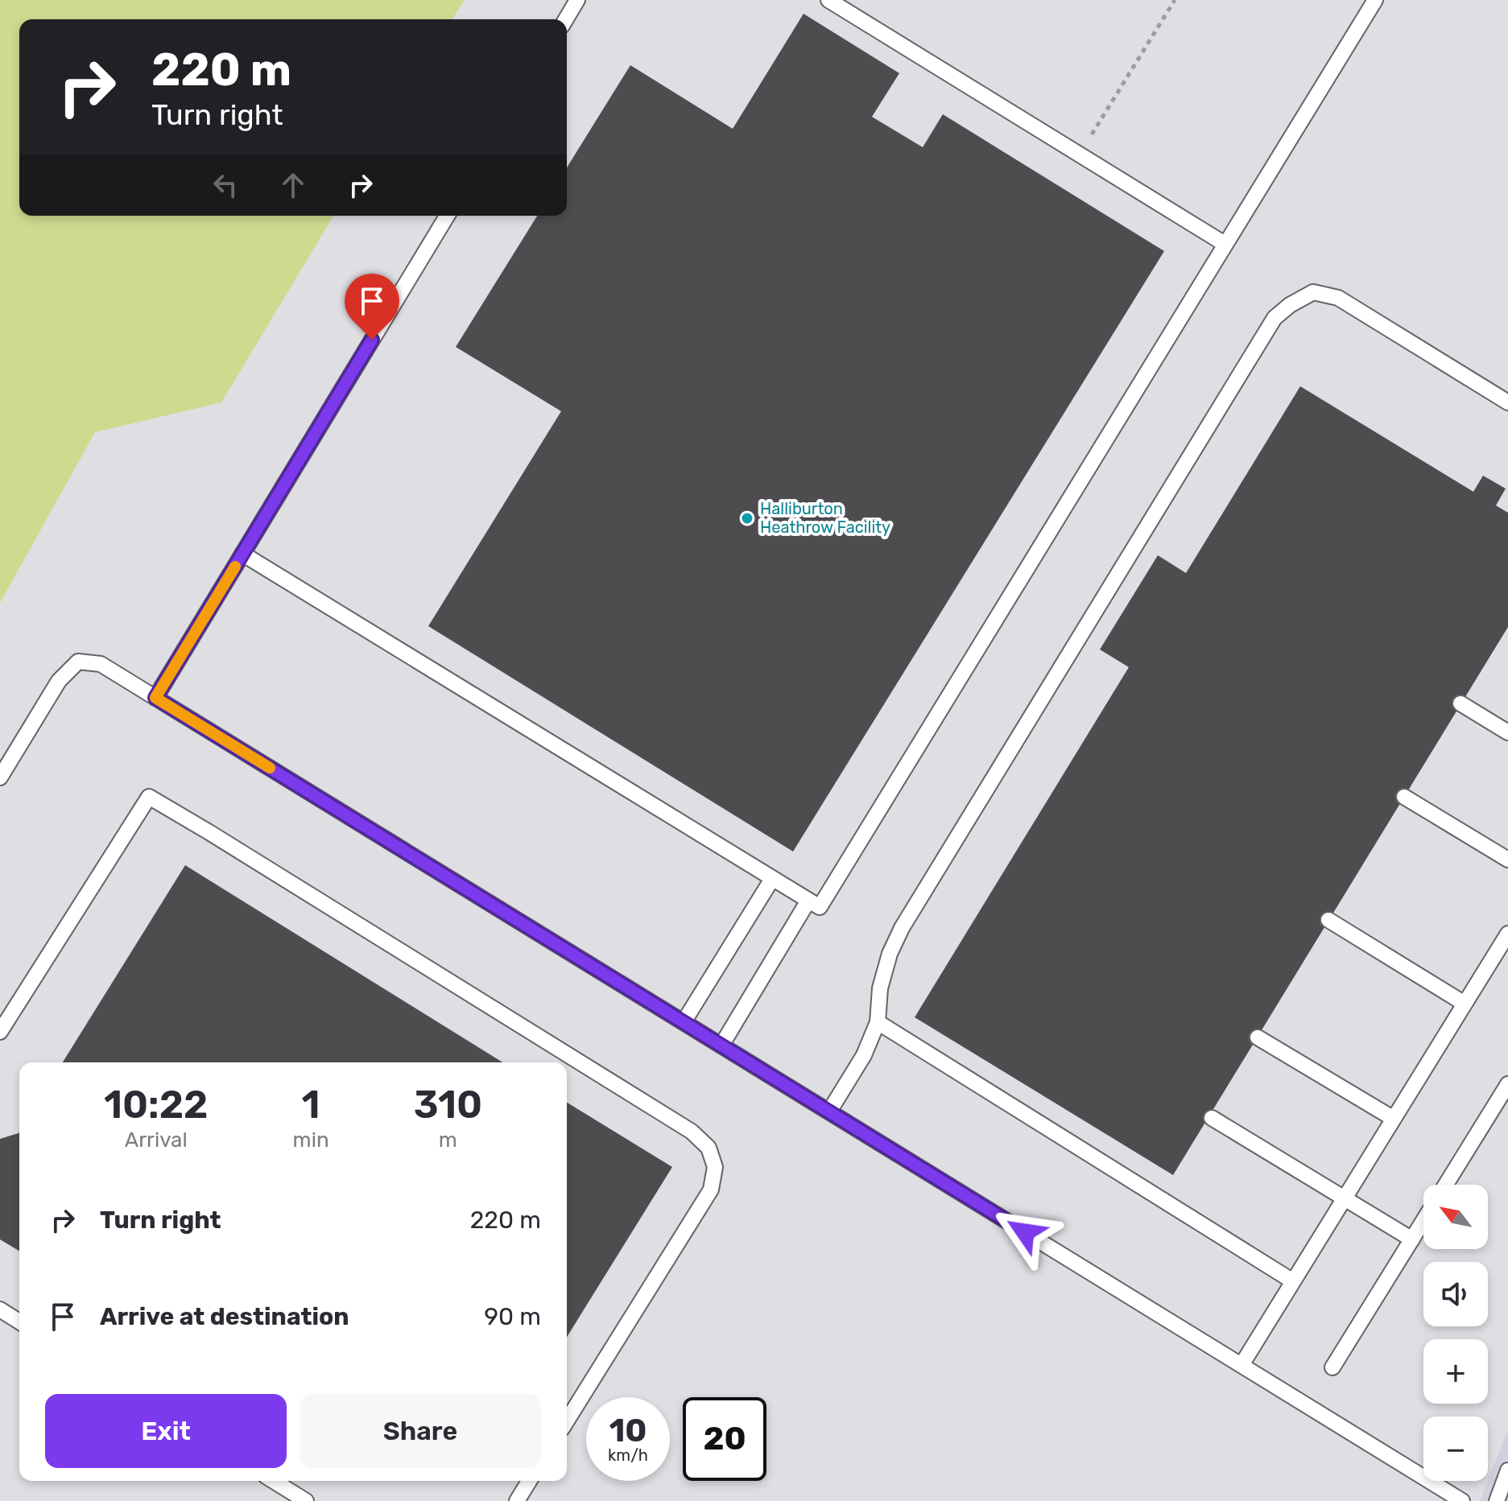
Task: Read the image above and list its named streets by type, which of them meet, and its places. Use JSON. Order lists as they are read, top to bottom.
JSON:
{
  "places": ["Halliburton Heathrow Facility"],
  "north": "top left",
  "page": {
    "turn": ["220 m", "Turn right"],
    "eta": [
      "10:22",
      "Arrival",
      "1",
      "min",
      "310",
      "m"
    ],
    "list": [
      {
        "name": "Turn right",
        "value": "220 m"
      },
      {
        "name": "Arrive at destination",
        "value": "90 m"
      }
    ],
    "map_buttons": ["+", "−"],
    "buttons": ["Exit", "Share"],
    "speed": "10 km/h",
    "limit": "20"
  }
}
